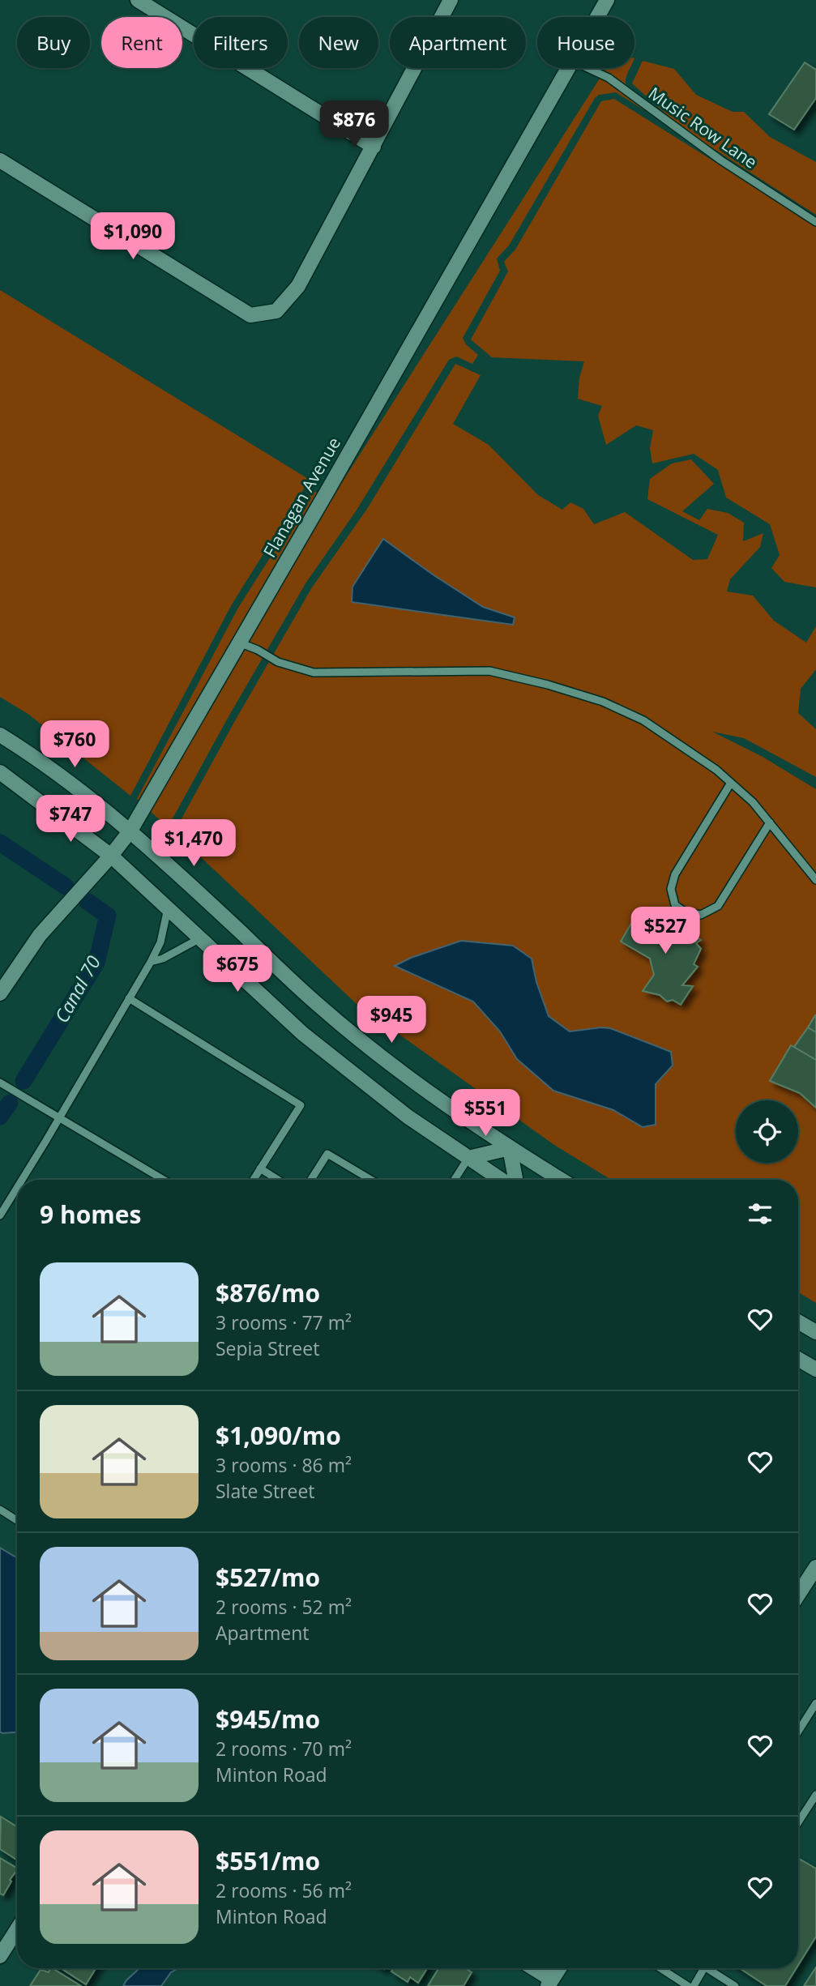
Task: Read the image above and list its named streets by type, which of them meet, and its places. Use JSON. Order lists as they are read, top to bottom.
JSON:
{
  "streets": {
    "street": ["Flanagan Avenue"],
    "lane": ["Music Row Lane"]
  },
  "water": ["Canal 70"],
  "page": {
    "chip": [
      "Buy",
      "Rent",
      "Filters",
      "New",
      "Apartment",
      "House"
    ],
    "price": [
      "$876",
      "$1,090",
      "$760",
      "$747",
      "$1,470",
      "$527",
      "$675",
      "$945",
      "$551"
    ],
    "heading": "9 homes",
    "list": [
      {
        "name": "$876/mo",
        "note": "3 rooms · 77 m² · Sepia Street"
      },
      {
        "name": "$1,090/mo",
        "note": "3 rooms · 86 m² · Slate Street"
      },
      {
        "name": "$527/mo",
        "note": "2 rooms · 52 m² · Apartment"
      },
      {
        "name": "$945/mo",
        "note": "2 rooms · 70 m² · Minton Road"
      },
      {
        "name": "$551/mo",
        "note": "2 rooms · 56 m² · Minton Road"
      }
    ]
  }
}
